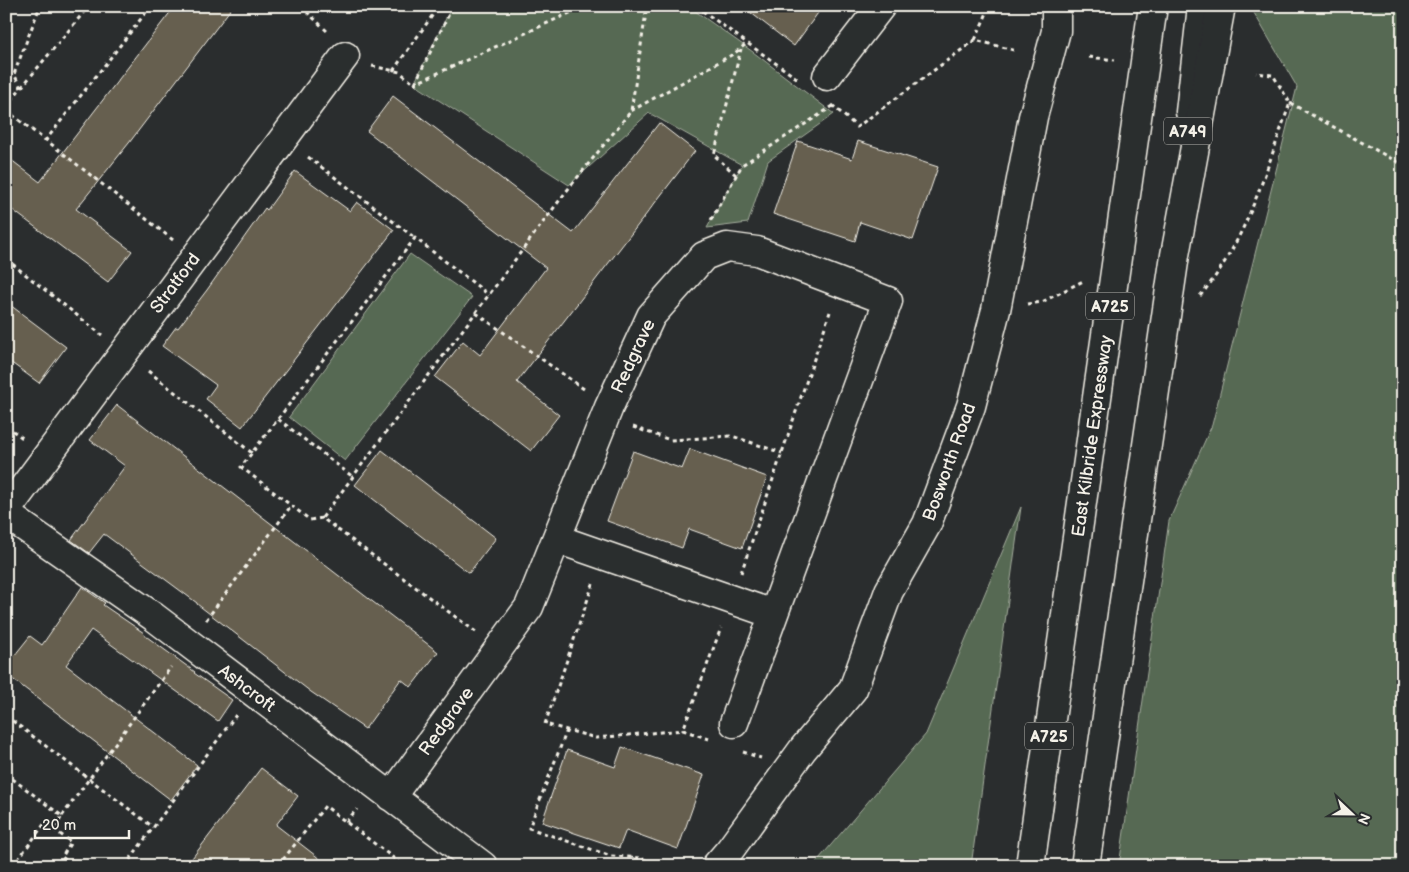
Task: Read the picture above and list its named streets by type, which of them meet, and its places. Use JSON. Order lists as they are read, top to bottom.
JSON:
{
  "streets": {
    "main road": [
      "A749",
      "Stratford",
      "A725",
      "Redgrave",
      "East Kilbride Expressway",
      "Bosworth Road",
      "Ashcroft"
    ]
  },
  "crossings": [
    ["Stratford", "Ashcroft"],
    ["Redgrave", "Ashcroft"]
  ],
  "scale_bar": "20 m",
  "north": "right"
}
